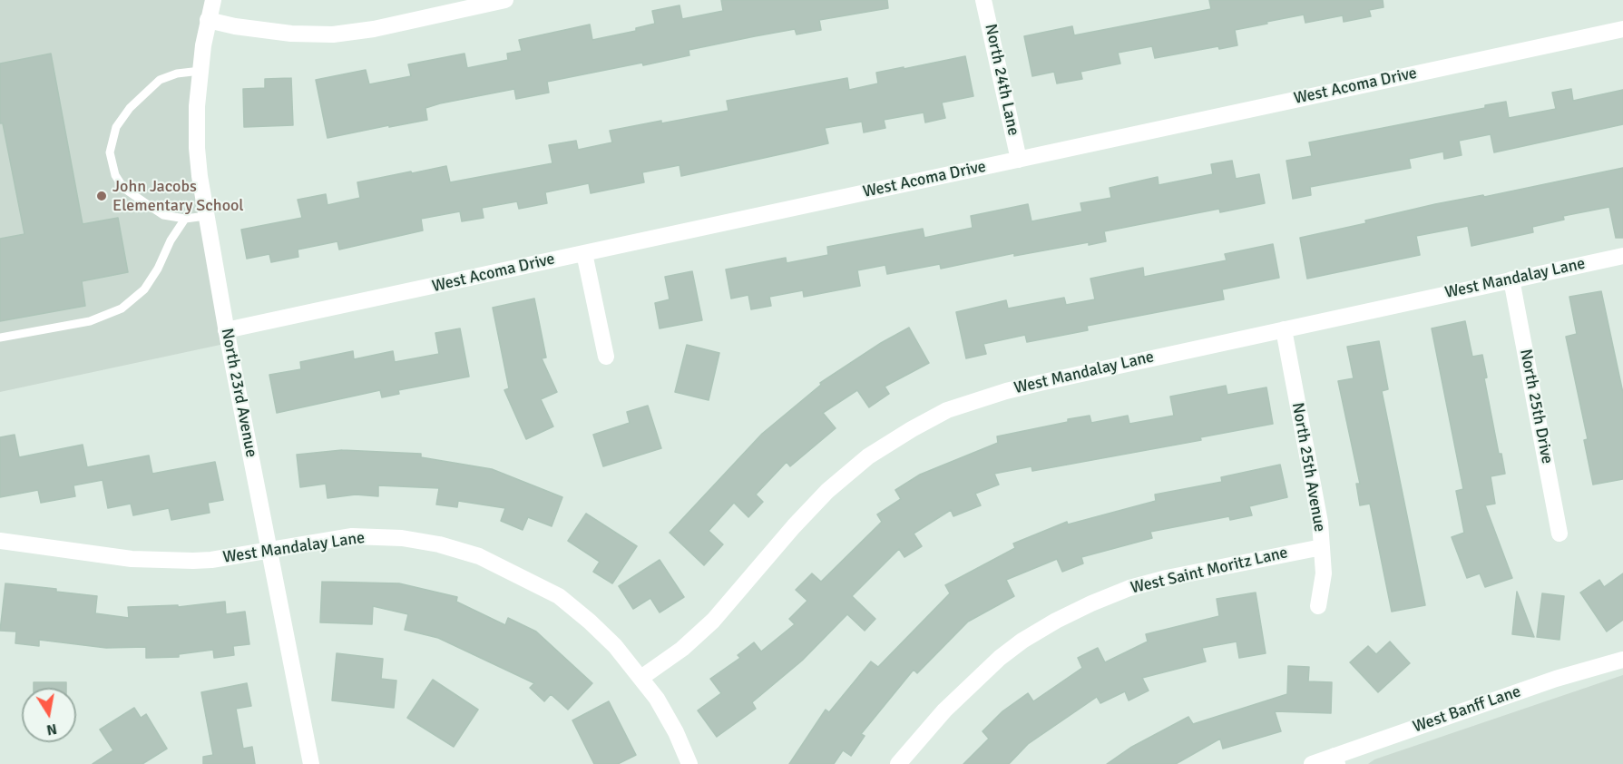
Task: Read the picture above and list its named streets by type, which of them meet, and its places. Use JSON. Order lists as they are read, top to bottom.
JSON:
{
  "streets": {
    "street": [
      "North 24th Lane",
      "West Acoma Drive",
      "West Mandalay Lane",
      "North 23rd Avenue",
      "North 25th Drive",
      "North 25th Avenue",
      "West Saint Moritz Lane",
      "West Banff Lane"
    ]
  },
  "crossings": [
    ["North 24th Lane", "West Acoma Drive"],
    ["West Acoma Drive", "North 23rd Avenue"],
    ["West Mandalay Lane", "North 23rd Avenue"],
    ["West Mandalay Lane", "North 25th Drive"],
    ["West Mandalay Lane", "North 25th Avenue"],
    ["North 25th Avenue", "West Saint Moritz Lane"]
  ],
  "places": ["John Jacobs Elementary School"],
  "north": "bottom"
}
